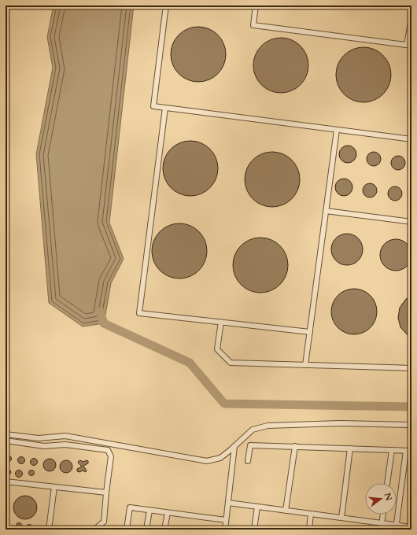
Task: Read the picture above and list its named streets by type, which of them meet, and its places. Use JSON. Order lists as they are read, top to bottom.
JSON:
{
  "north": "right"
}
